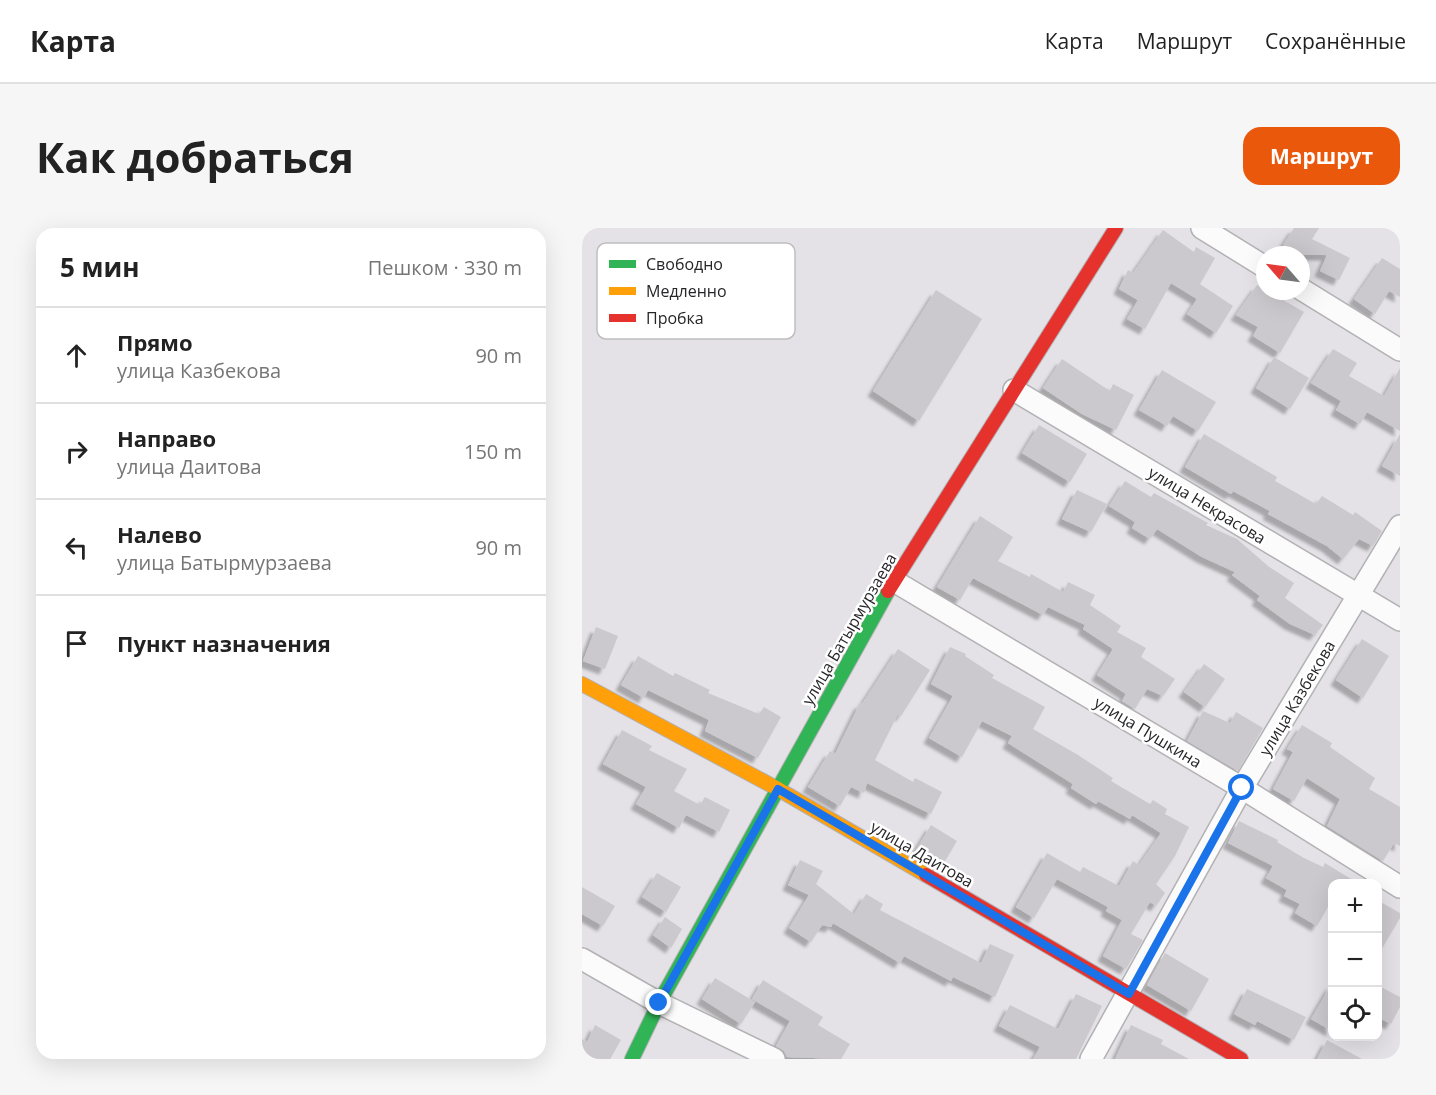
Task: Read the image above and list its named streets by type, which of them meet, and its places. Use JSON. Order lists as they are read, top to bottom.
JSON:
{
  "streets": {
    "street": [
      "улица Некрасова",
      "улица Батырмурзаева",
      "улица Казбекова",
      "улица Пушкина",
      "улица Даитова"
    ]
  },
  "crossings": [
    ["улица Некрасова", "улица Батырмурзаева"],
    ["улица Некрасова", "улица Казбекова"],
    ["улица Батырмурзаева", "улица Пушкина"],
    ["улица Батырмурзаева", "улица Даитова"],
    ["улица Казбекова", "улица Пушкина"],
    ["улица Казбекова", "улица Даитова"]
  ],
  "legend": ["Свободно", "Медленно", "Пробка"],
  "north": "top left",
  "page": {
    "header": "Карта",
    "nav": ["Карта", "Маршрут", "Сохранённые"],
    "buttons": "Маршрут",
    "title": "Как добраться",
    "heading": ["5 мин", "Пешком · 330 m"],
    "list": [
      ["Прямо", "улица Казбекова", "90 m"],
      ["Направо", "улица Даитова", "150 m"],
      ["Налево", "улица Батырмурзаева", "90 m"],
      "Пункт назначения"
    ],
    "map_buttons": ["+", "−"]
  }
}
